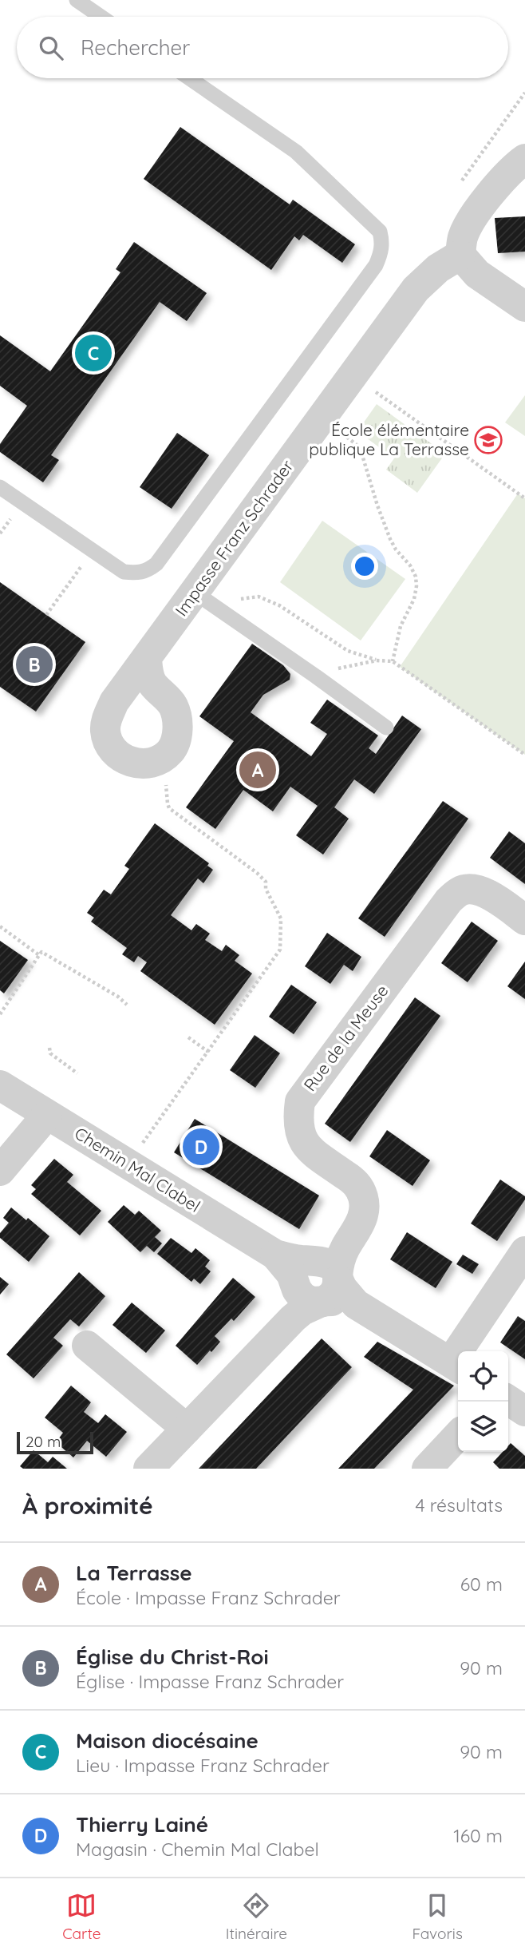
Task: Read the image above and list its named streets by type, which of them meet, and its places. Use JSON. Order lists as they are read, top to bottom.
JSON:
{
  "streets": {
    "street": ["Impasse Franz Schrader", "Rue de la Meuse", "Chemin Mal Clabel"]
  },
  "crossings": [
    ["Rue de la Meuse", "Chemin Mal Clabel"]
  ],
  "places": {
    "school or university": ["École élémentaire publique La Terrasse"]
  },
  "scale_bar": "20 m",
  "page": {
    "search": "Rechercher",
    "pins": [
      "C",
      "B",
      "A",
      "D"
    ],
    "scale": "20 m",
    "heading": ["À proximité", "4 résultats"],
    "list": [
      {
        "mark": "A",
        "name": "La Terrasse",
        "note": "École · Impasse Franz Schrader",
        "value": "60 m"
      },
      {
        "mark": "B",
        "name": "Église du Christ-Roi",
        "note": "Église · Impasse Franz Schrader",
        "value": "90 m"
      },
      {
        "mark": "C",
        "name": "Maison diocésaine",
        "note": "Lieu · Impasse Franz Schrader",
        "value": "90 m"
      },
      {
        "mark": "D",
        "name": "Thierry Lainé",
        "note": "Magasin · Chemin Mal Clabel",
        "value": "160 m"
      }
    ],
    "nav": ["Carte", "Itinéraire", "Favoris"]
  }
}
